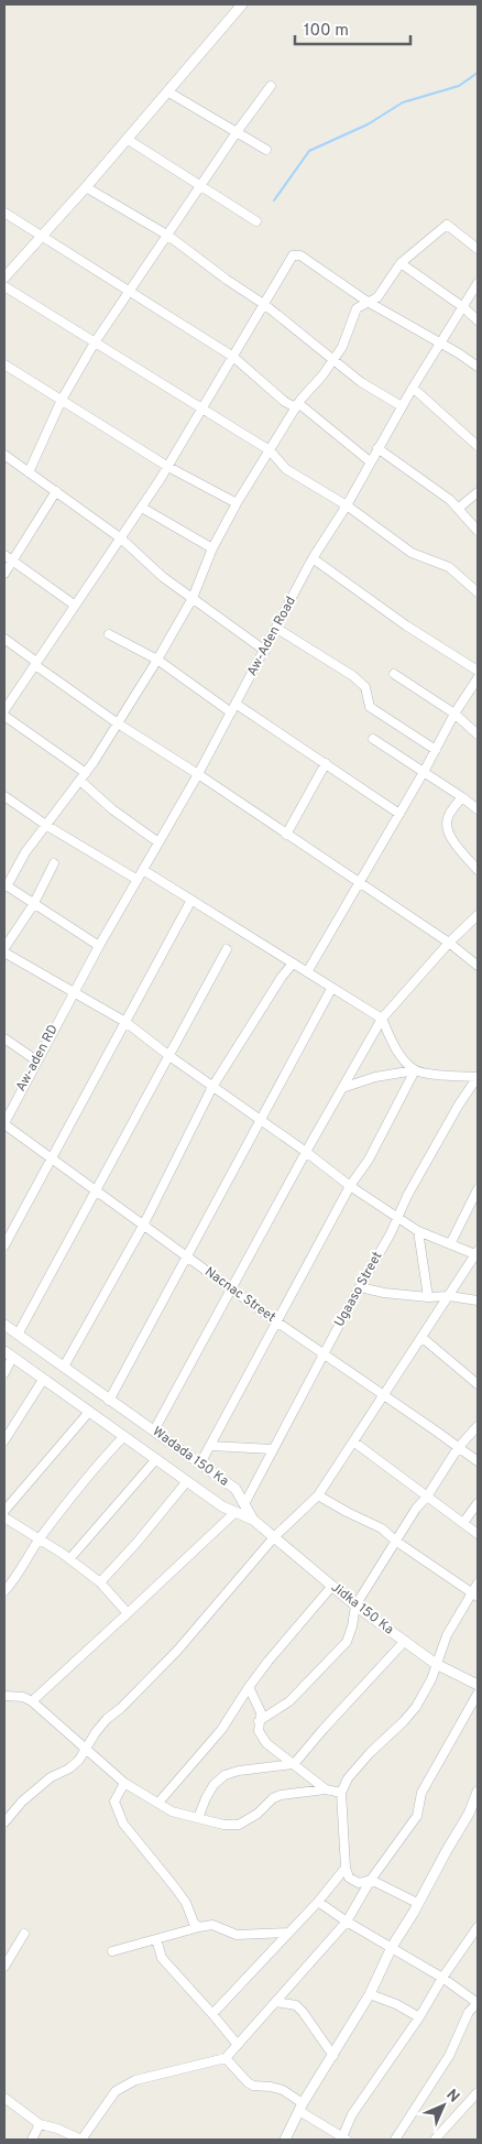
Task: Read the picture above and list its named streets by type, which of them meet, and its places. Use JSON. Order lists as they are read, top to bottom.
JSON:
{
  "streets": {
    "street": [
      "Aw-Aden Road",
      "Aw-aden RD",
      "Ugaaso Street",
      "Nacnac Street",
      "Wadada 150 Ka",
      "Jidka 150 Ka"
    ]
  },
  "crossings": [
    ["Aw-Aden Road", "Aw-aden RD"],
    ["Aw-aden RD", "Nacnac Street"],
    ["Ugaaso Street", "Nacnac Street"],
    ["Ugaaso Street", "Wadada 150 Ka"],
    ["Wadada 150 Ka", "Jidka 150 Ka"]
  ],
  "scale_bar": "100 m",
  "north": "top right"
}
